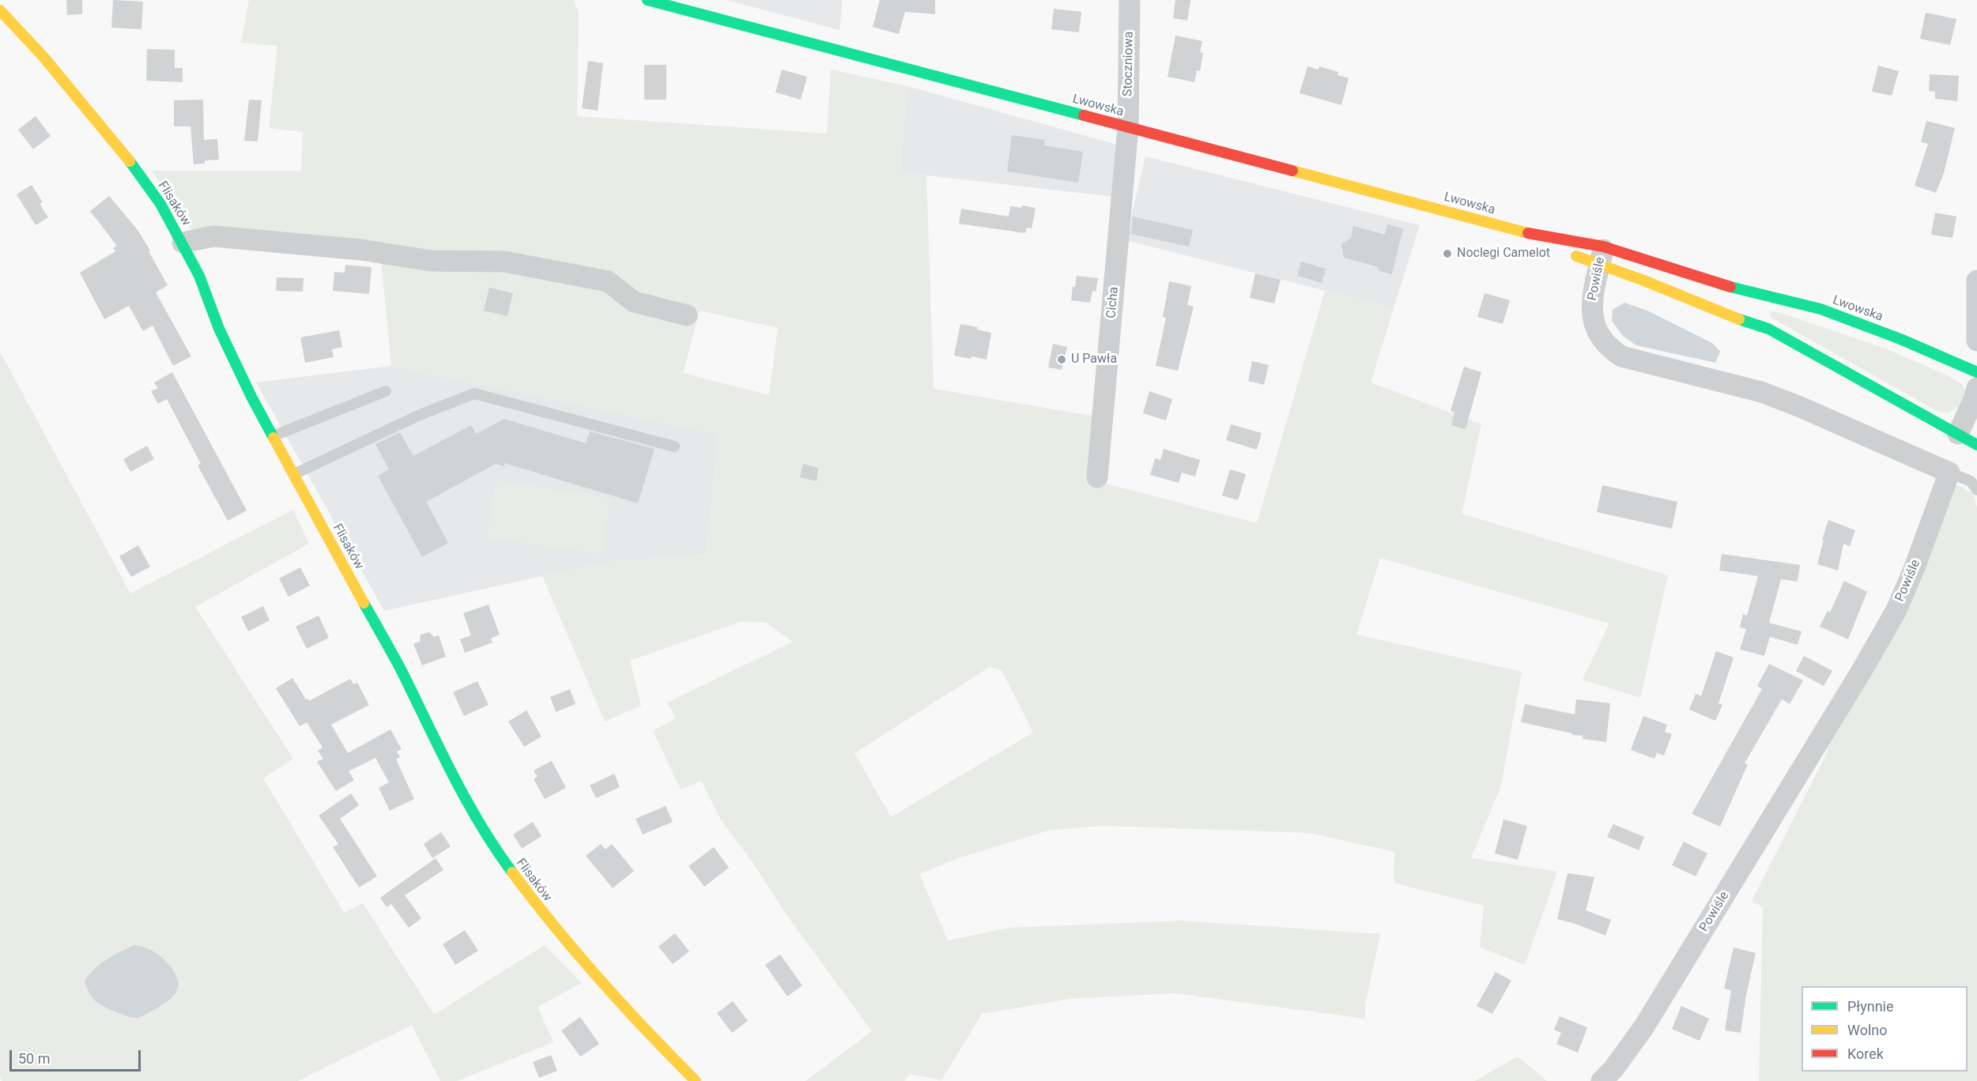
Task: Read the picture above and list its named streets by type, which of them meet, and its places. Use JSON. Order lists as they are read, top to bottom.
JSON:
{
  "streets": {
    "main road": ["Lwowska", "Flisaków"],
    "street": ["Stoczniowa", "Powiśle", "Cicha"]
  },
  "crossings": [
    ["Stoczniowa", "Lwowska"],
    ["Stoczniowa", "Cicha"],
    ["Lwowska", "Powiśle"],
    ["Lwowska", "Cicha"]
  ],
  "places": ["Noclegi Camelot", "U Pawła"],
  "legend": ["Płynnie", "Wolno", "Korek"],
  "scale_bar": "50 m"
}
